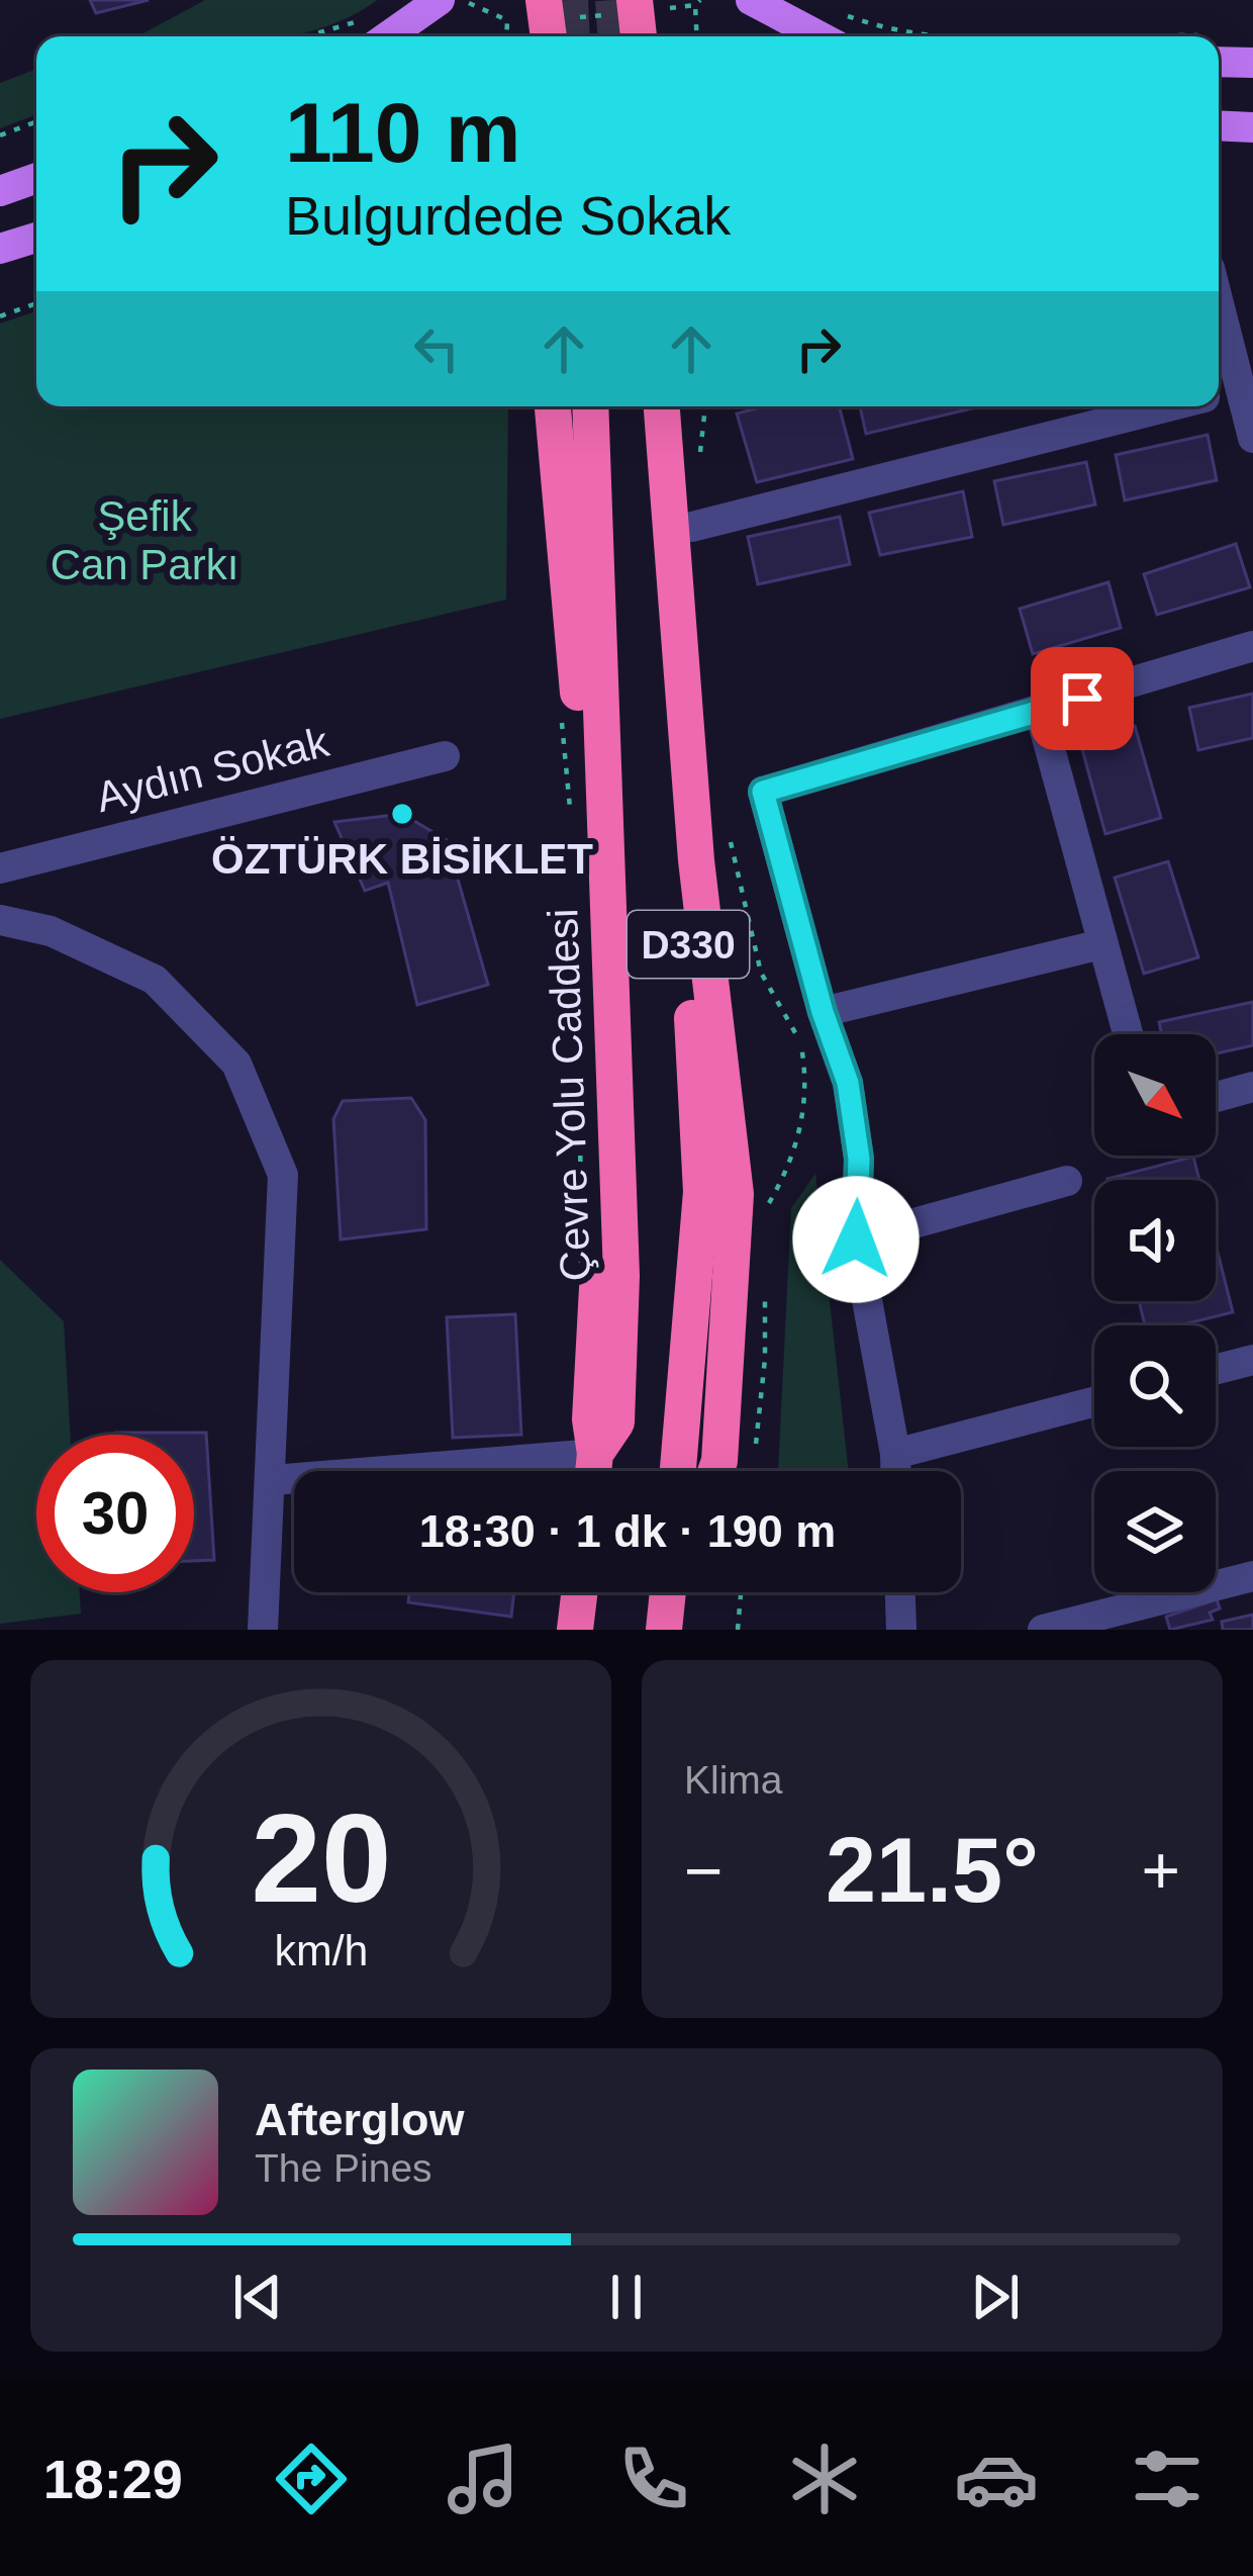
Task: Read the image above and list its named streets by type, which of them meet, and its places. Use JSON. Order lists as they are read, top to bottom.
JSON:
{
  "streets": {
    "highway": ["D330", "Çevre Yolu Caddesi"],
    "street": ["Aydın Sokak"]
  },
  "parks": ["Şefik Can Parkı"],
  "places": ["ÖZTÜRK BİSİKLET"],
  "north": "bottom right",
  "page": {
    "turn": ["110 m", "Bulgurdede Sokak"],
    "limit": "30",
    "trip": "18:30 · 1 dk · 190 m",
    "tile": "Klima",
    "heat": ["−", "21.5°", "+"],
    "song": ["Afterglow", "The Pines"],
    "tabs": "18:29",
    "gauge": ["20", "km/h"]
  }
}
